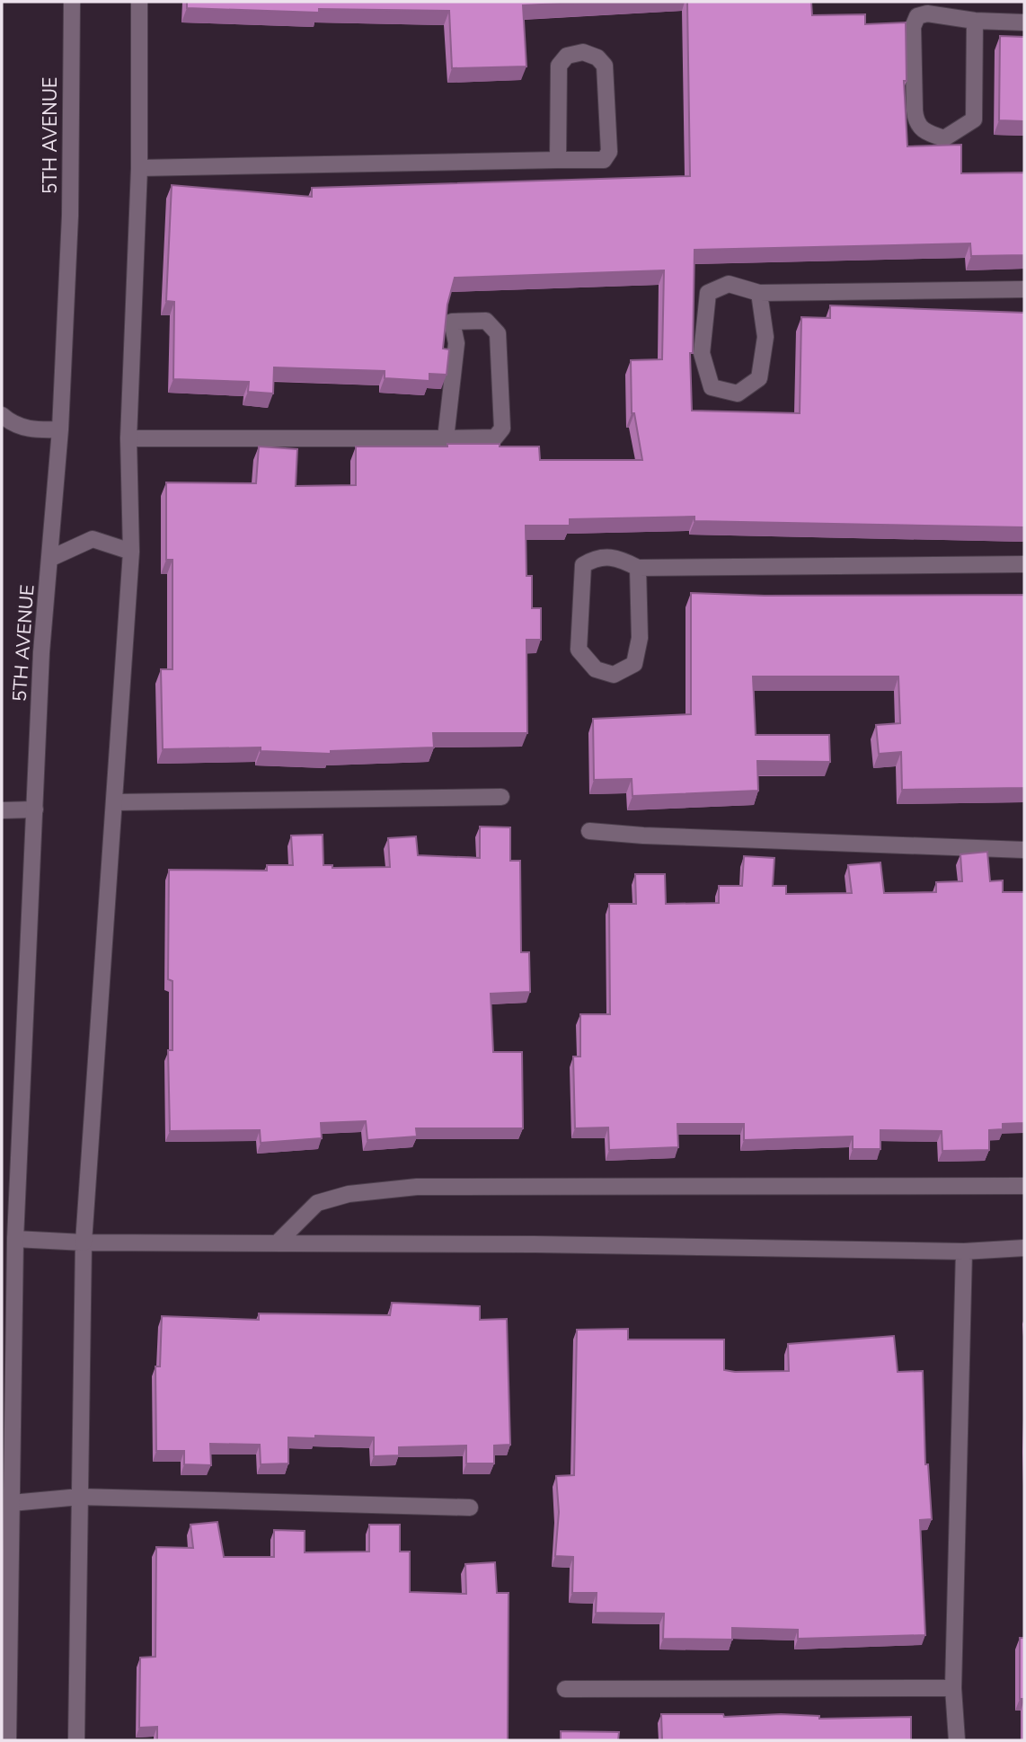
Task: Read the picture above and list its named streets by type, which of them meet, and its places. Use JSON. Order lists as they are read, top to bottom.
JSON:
{
  "streets": {
    "street": ["5TH AVENUE"]
  }
}
